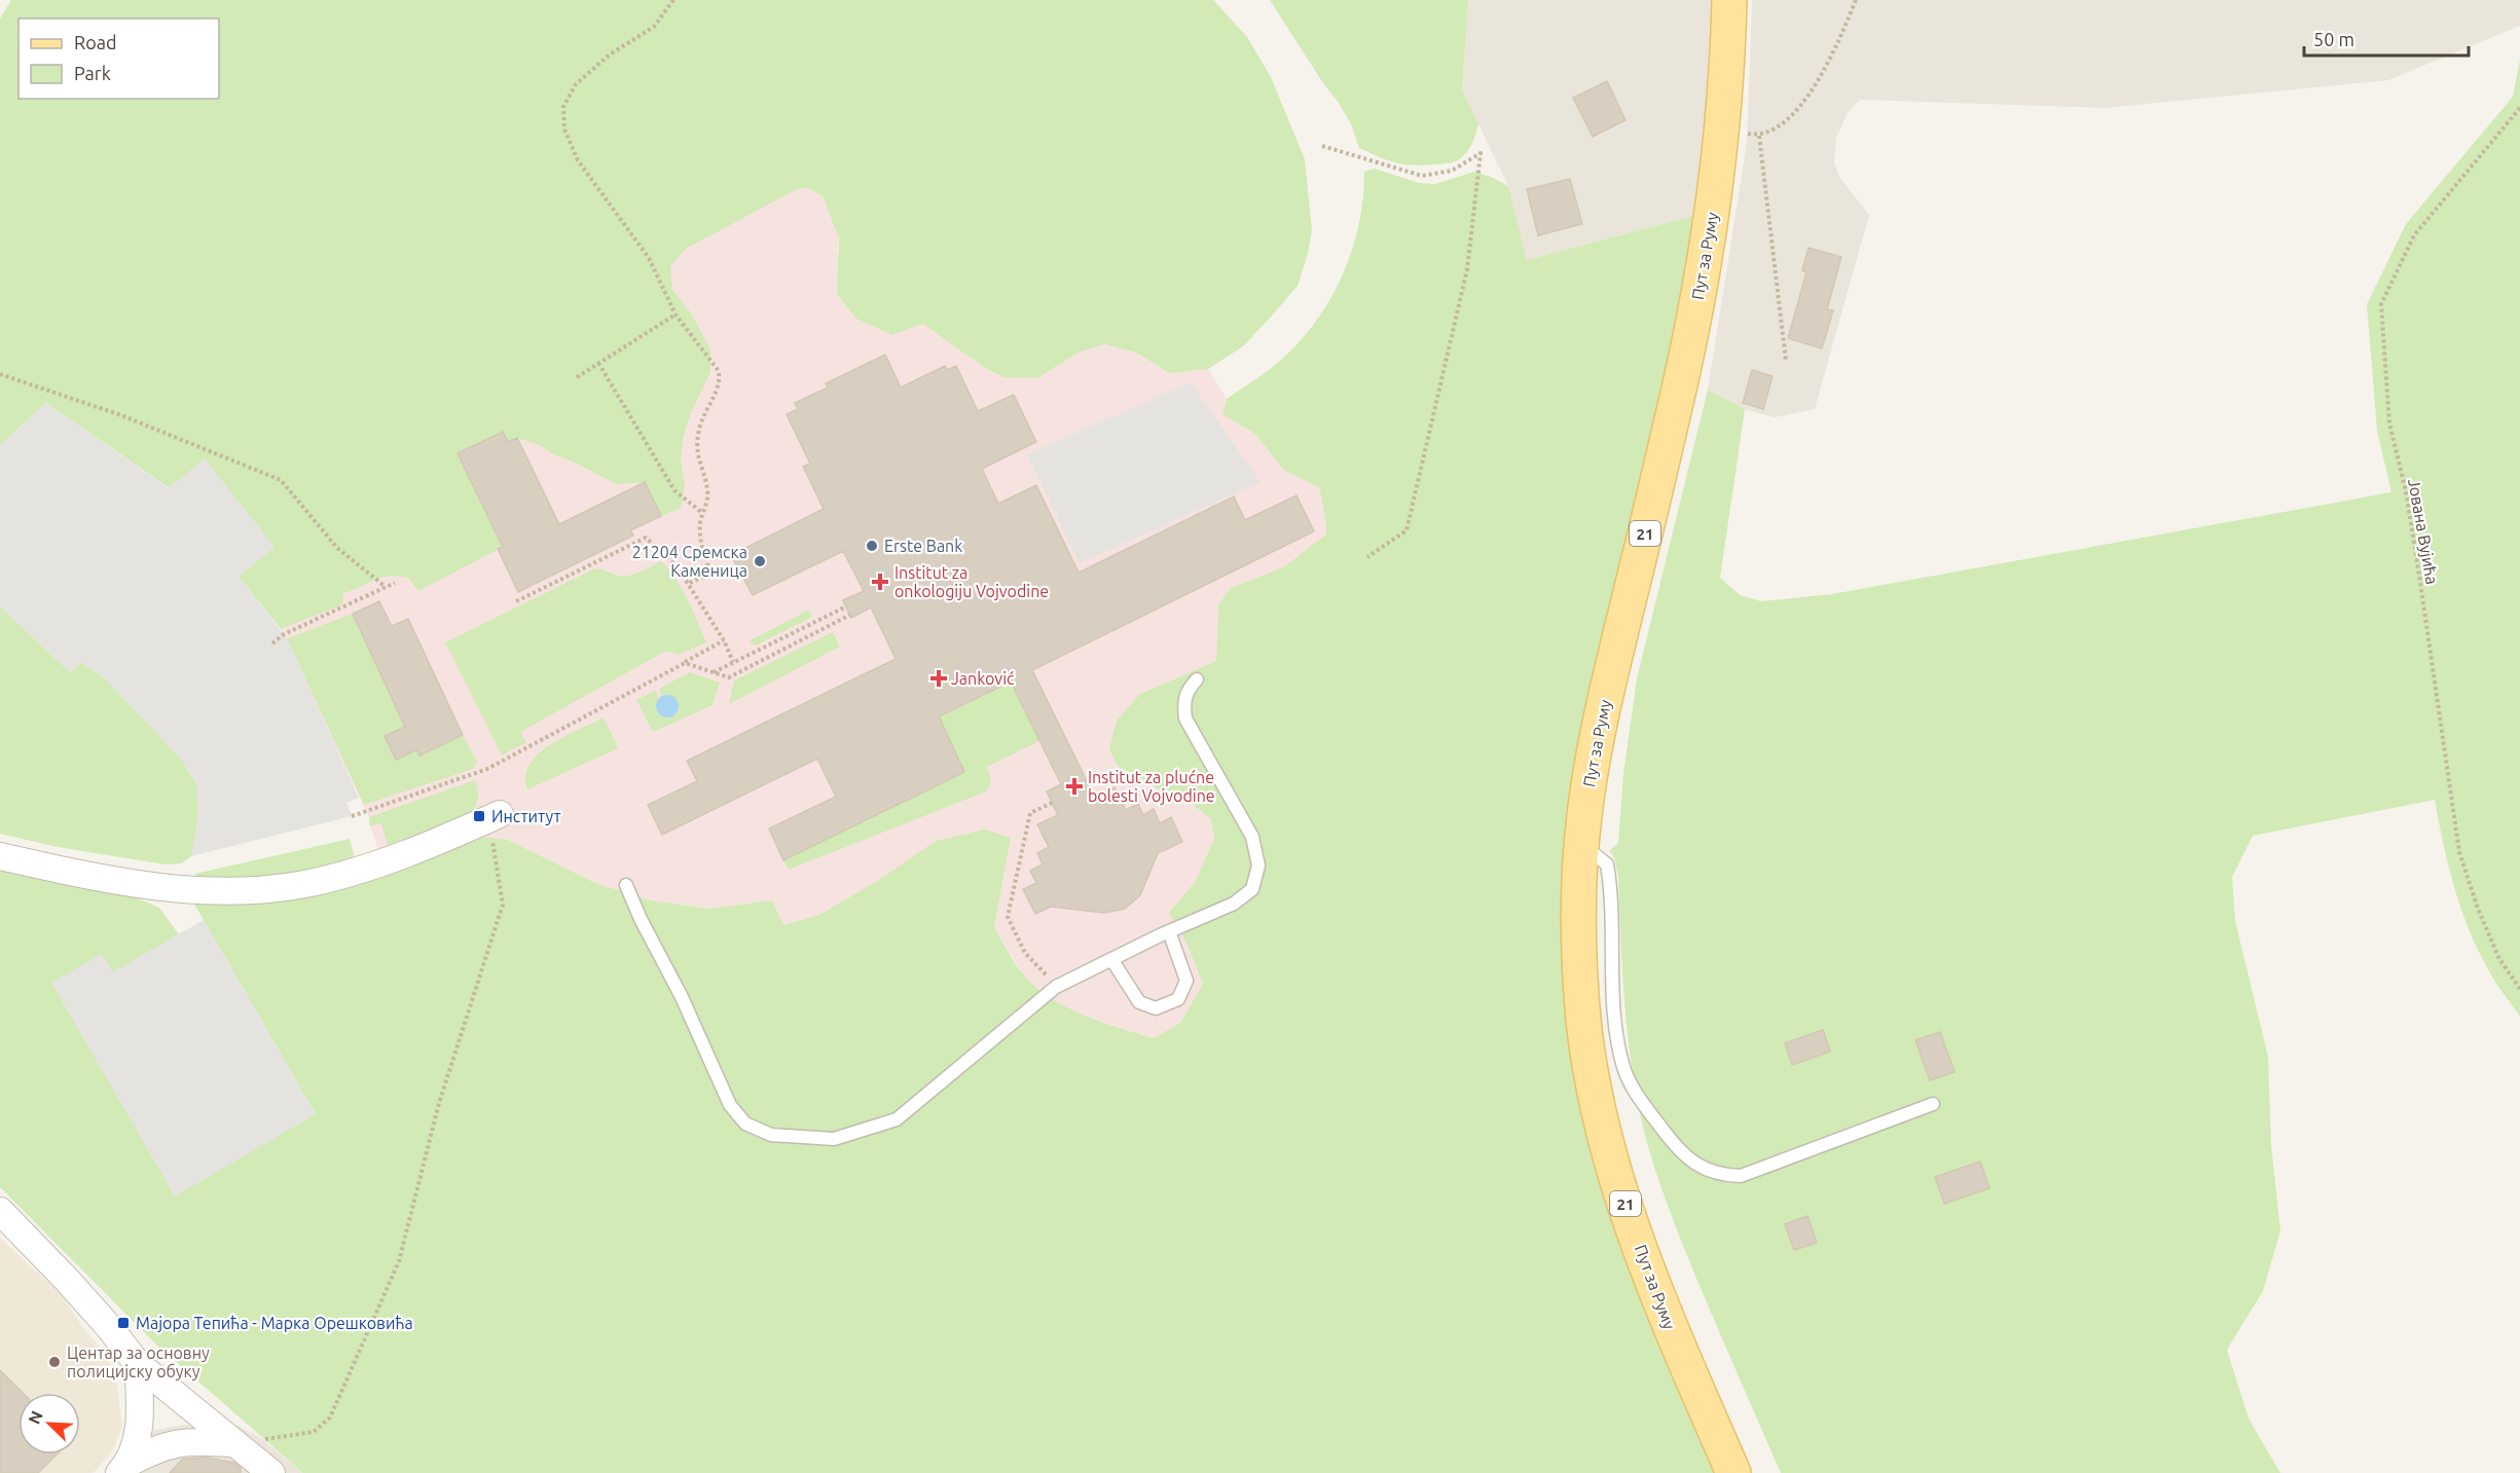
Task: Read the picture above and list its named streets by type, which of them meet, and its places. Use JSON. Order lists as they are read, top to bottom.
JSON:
{
  "streets": {
    "main road": ["Пут за Руму", "21"],
    "path": ["Јована Вујића"]
  },
  "places": {
    "other": ["Erste Bank", "21204 Сремска Каменица", "Центар за основну полицијску обуку"],
    "health": ["Institut za onkologiju Vojvodine", "Janković", "Institut za plućne bolesti Vojvodine"],
    "transit": ["Институт", "Мајора Тепића - Марка Орешковића"]
  },
  "legend": ["Road", "Park"],
  "scale_bar": "50 m",
  "north": "top left"
}
